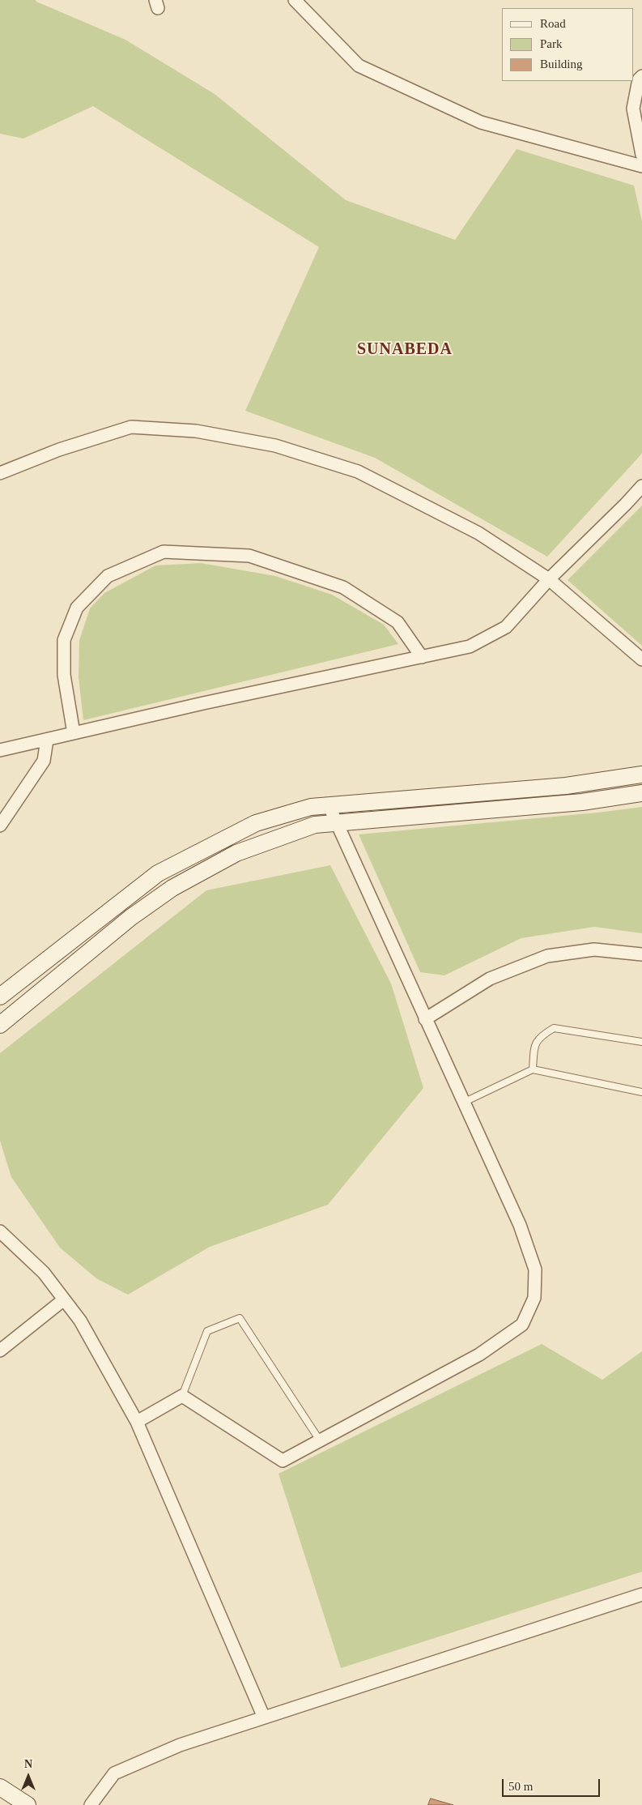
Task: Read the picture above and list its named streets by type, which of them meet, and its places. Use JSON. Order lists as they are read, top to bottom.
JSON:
{
  "districts": ["SUNABEDA"],
  "legend": ["Road", "Park", "Building"],
  "scale_bar": "50 m",
  "north": "top"
}
